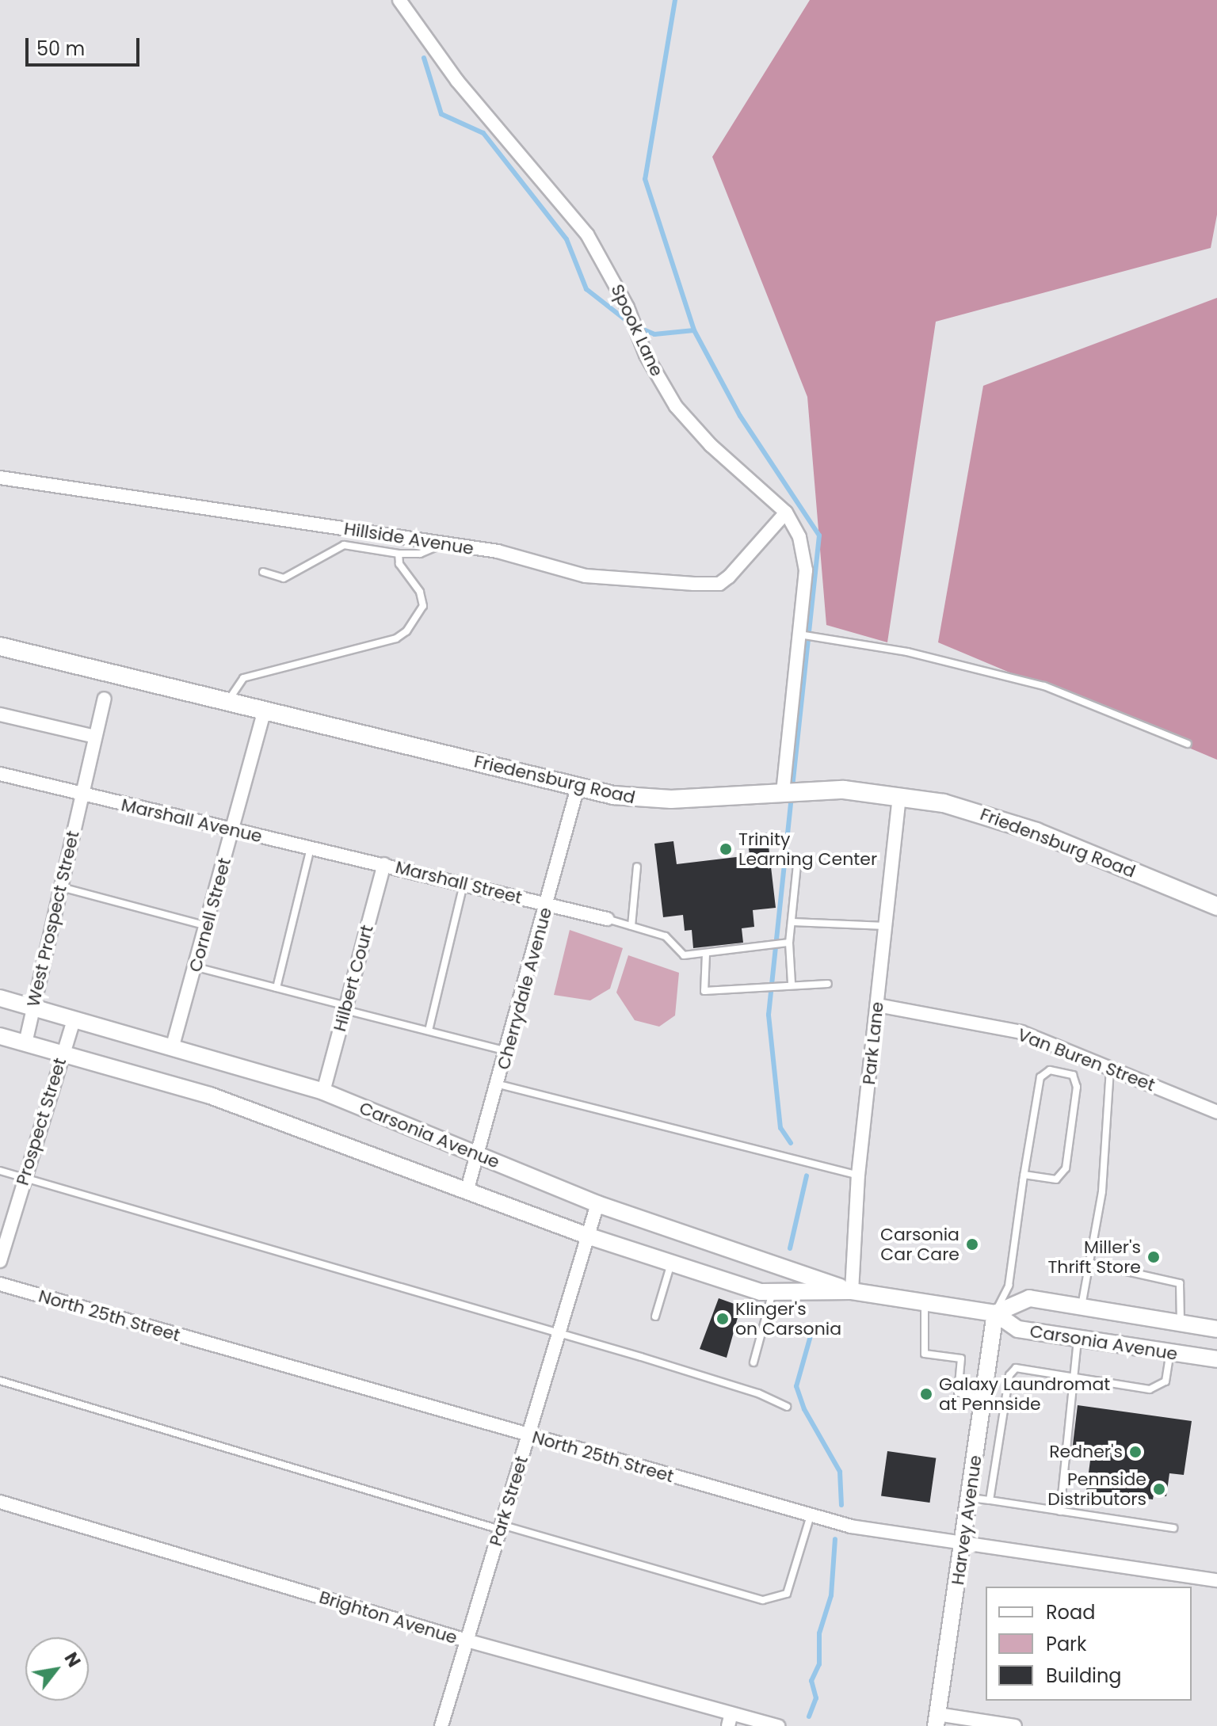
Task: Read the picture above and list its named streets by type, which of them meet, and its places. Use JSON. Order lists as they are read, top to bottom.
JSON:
{
  "streets": {
    "main road": ["Friedensburg Road"],
    "street": [
      "Spook Lane",
      "Hillside Avenue",
      "Marshall Avenue",
      "Marshall Street",
      "Cornell Street",
      "West Prospect Street",
      "Hilbert Court",
      "Cherrydale Avenue",
      "Park Lane",
      "Van Buren Street",
      "Prospect Street",
      "Carsonia Avenue",
      "North 25th Street",
      "Park Street",
      "Harvey Avenue",
      "Brighton Avenue"
    ]
  },
  "crossings": [
    ["Spook Lane", "Hillside Avenue"],
    ["Spook Lane", "Friedensburg Road"],
    ["Friedensburg Road", "Cornell Street"],
    ["Friedensburg Road", "Cherrydale Avenue"],
    ["Friedensburg Road", "Park Lane"],
    ["Marshall Avenue", "Marshall Street"],
    ["Marshall Avenue", "Cornell Street"],
    ["Marshall Avenue", "West Prospect Street"],
    ["Marshall Avenue", "Hilbert Court"],
    ["Marshall Street", "Hilbert Court"],
    ["Marshall Street", "Cherrydale Avenue"],
    ["Cornell Street", "Carsonia Avenue"],
    ["West Prospect Street", "Carsonia Avenue"],
    ["Hilbert Court", "Carsonia Avenue"],
    ["Cherrydale Avenue", "Carsonia Avenue"],
    ["Park Lane", "Van Buren Street"],
    ["Park Lane", "Carsonia Avenue"],
    ["Prospect Street", "Carsonia Avenue"],
    ["Carsonia Avenue", "Park Street"],
    ["Carsonia Avenue", "Harvey Avenue"],
    ["North 25th Street", "Park Street"],
    ["North 25th Street", "Harvey Avenue"],
    ["Park Street", "Brighton Avenue"]
  ],
  "places": [
    "Trinity Learning Center",
    "Carsonia Car Care",
    "Miller's Thrift Store",
    "Klinger's on Carsonia",
    "Galaxy Laundromat at Pennside",
    "Redner's",
    "Pennside Distributors"
  ],
  "legend": ["Road", "Park", "Building"],
  "scale_bar": "50 m",
  "north": "top right"
}
